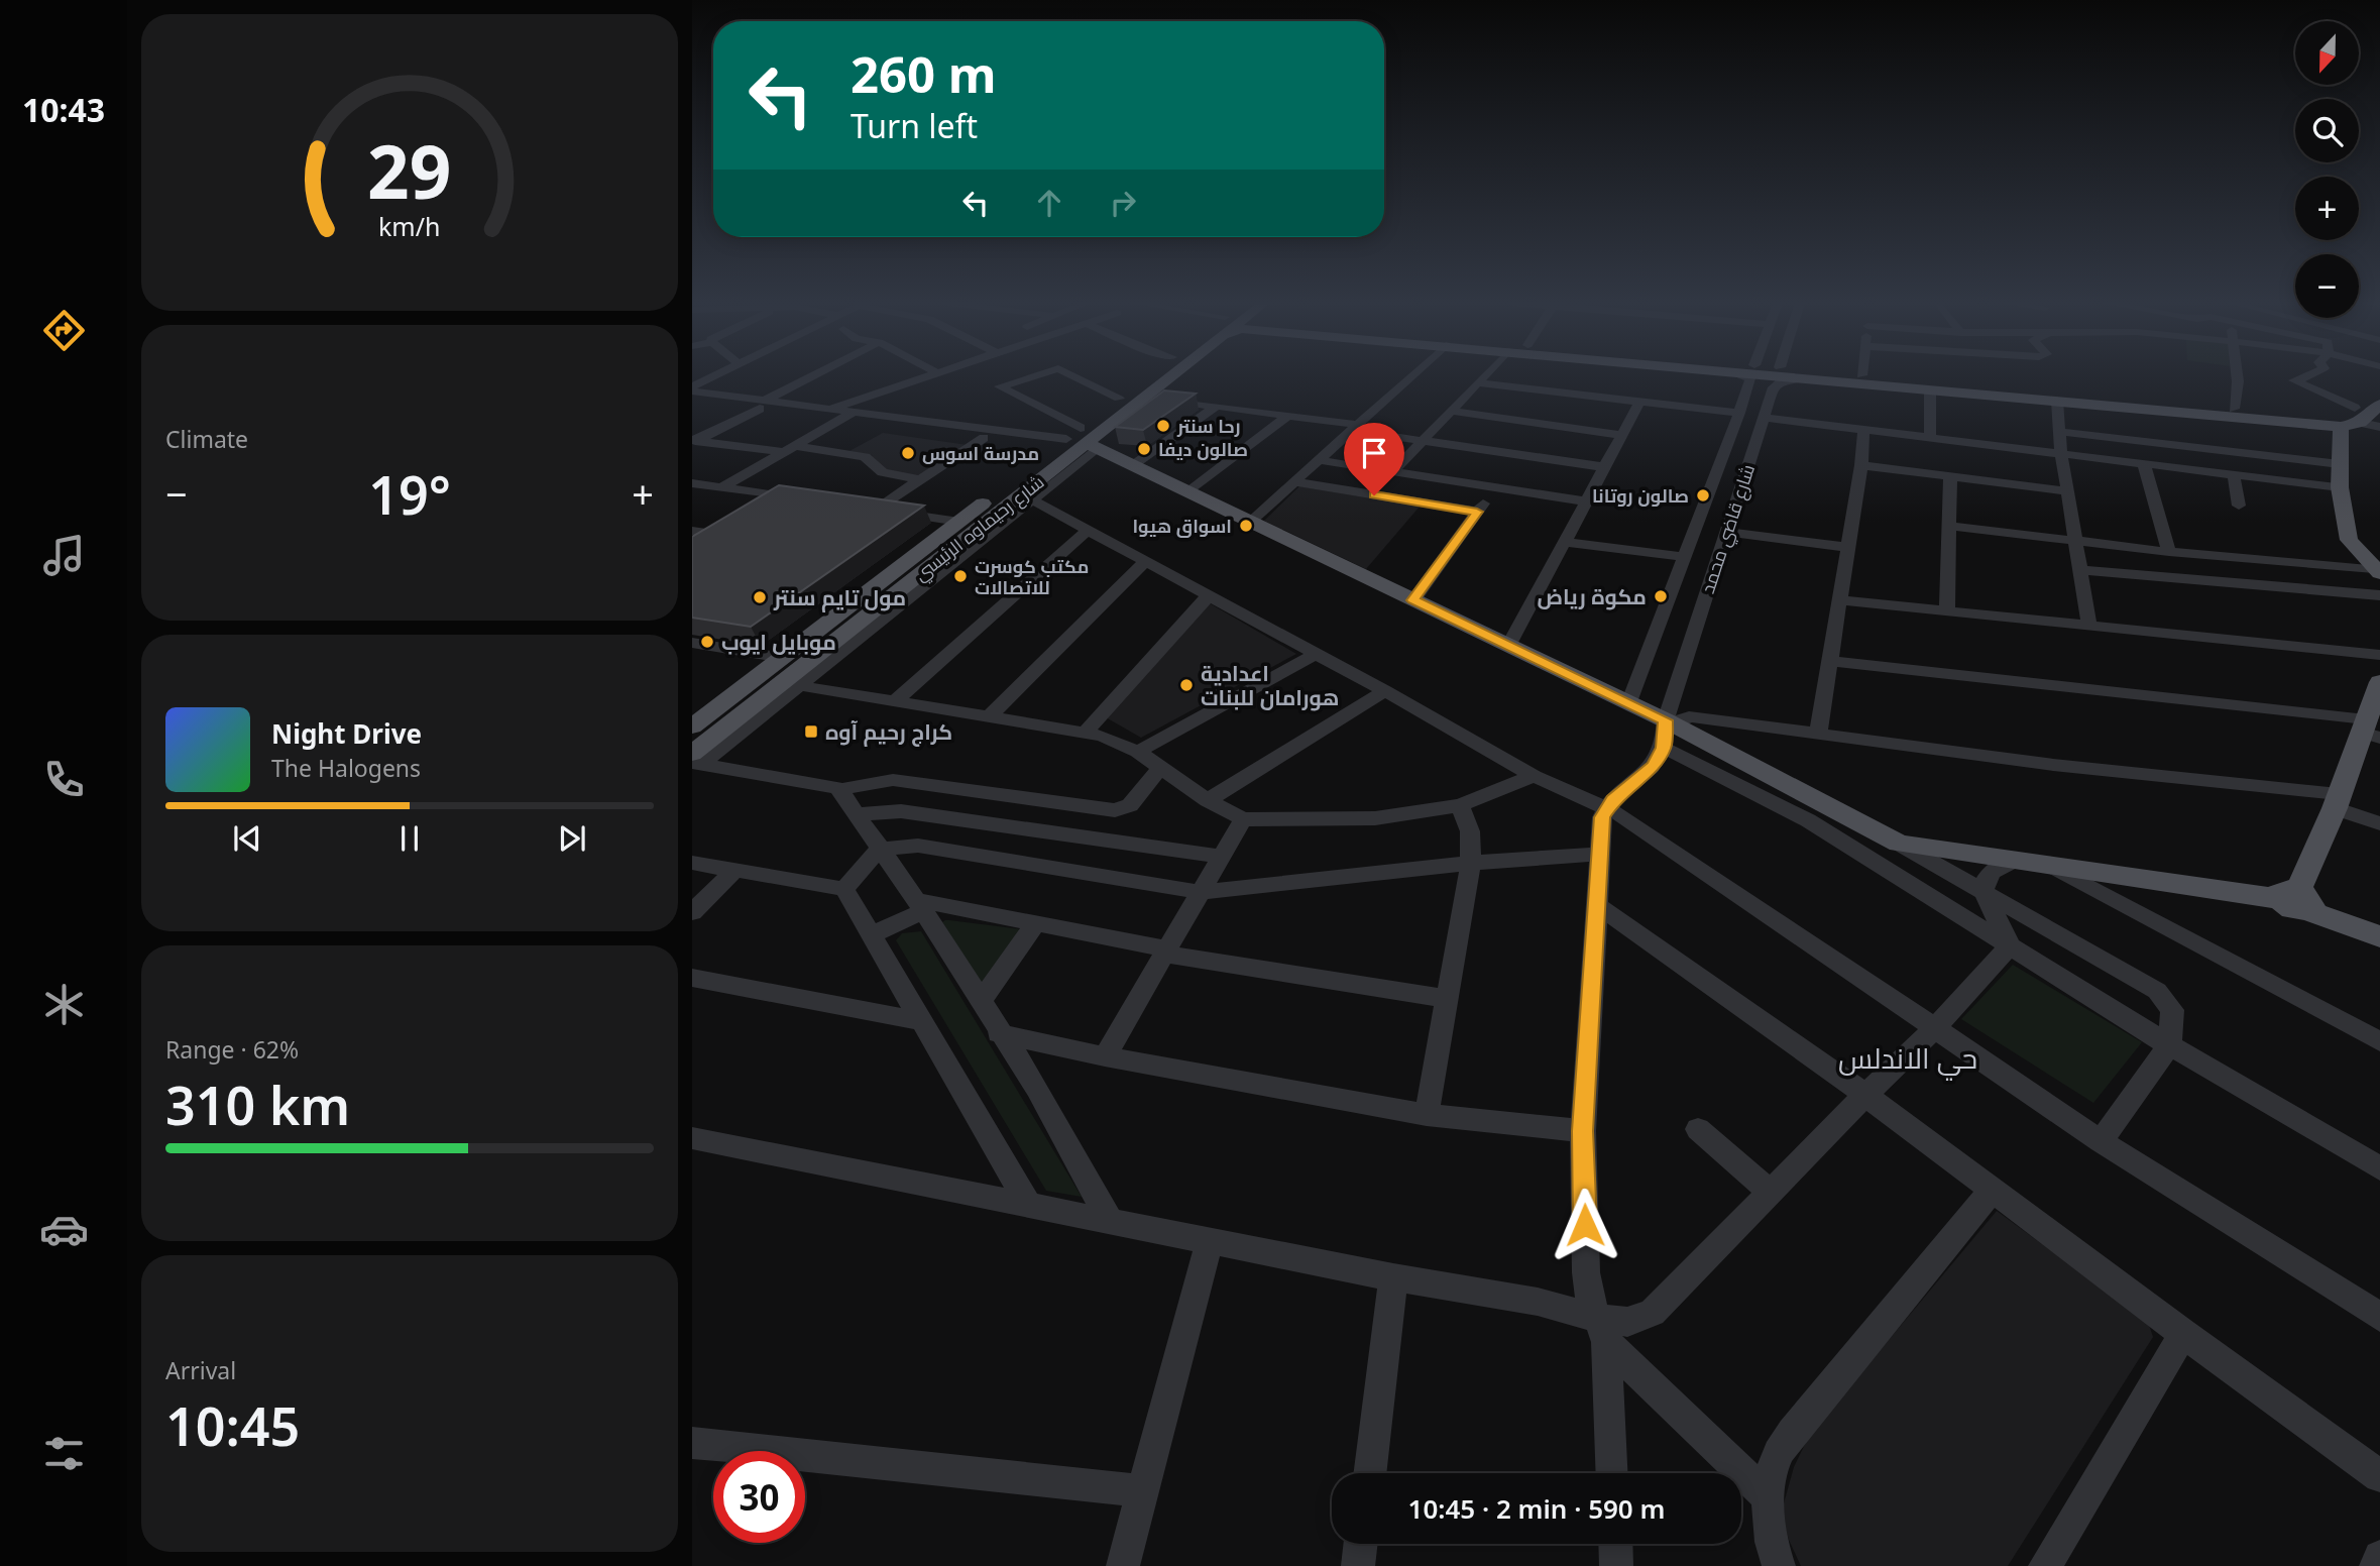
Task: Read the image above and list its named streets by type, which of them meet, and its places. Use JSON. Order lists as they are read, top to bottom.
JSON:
{
  "streets": {
    "main road": ["شارع رحيماوه الرئيسي"],
    "street": ["شارع قاضي محمد"]
  },
  "districts": ["حي الاندلس"],
  "places": {
    "other": [
      "رحا سنتر",
      "صالون ديفا",
      "مدرسة اسوس",
      "صالون روتانا",
      "اسواق هيوا",
      "مكتب كوسرت للاتصالات",
      "مكوة رياض",
      "مول تايم سنتر",
      "موبايل ايوب",
      "اعدادية هورامان للبنات"
    ],
    "transit": ["كراج رحيم آوه"]
  },
  "north": "bottom",
  "page": {
    "tabs": "10:43",
    "map_buttons": ["+", "−"],
    "turn": ["260 m", "Turn left"],
    "tile": [
      "Climate",
      ["Range · 62%", "310 km"],
      ["Arrival", "10:45"]
    ],
    "heat": ["−", "19°", "+"],
    "song": ["Night Drive", "The Halogens"],
    "limit": "30",
    "trip": "10:45 · 2 min · 590 m",
    "gauge": ["29", "km/h"]
  }
}
